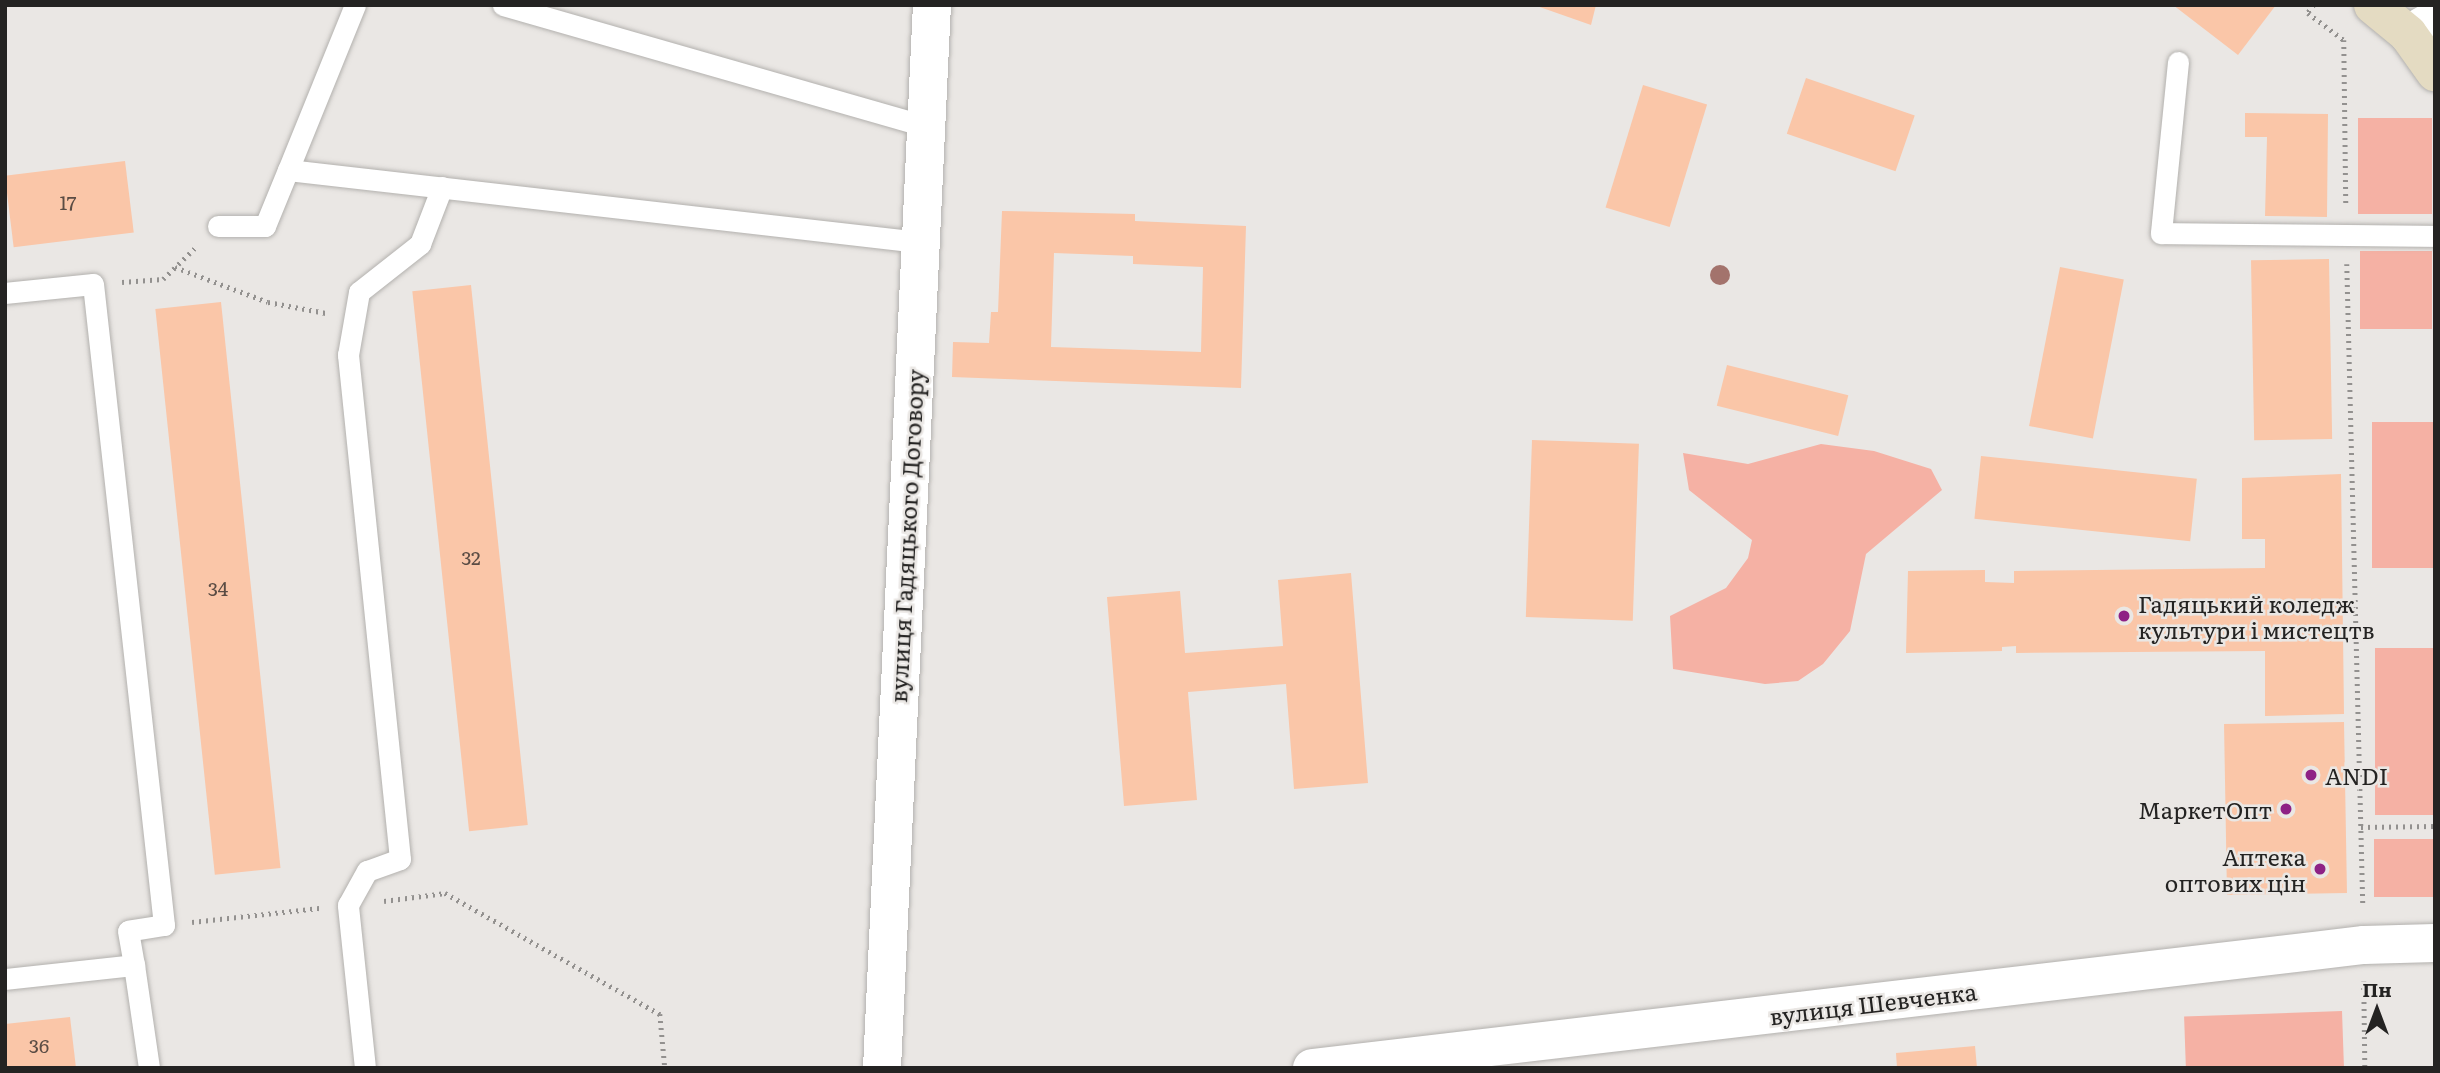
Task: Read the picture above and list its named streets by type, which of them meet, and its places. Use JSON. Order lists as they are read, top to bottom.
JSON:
{
  "streets": {
    "street": ["вулиця Гадяцького Договору", "вулиця Шевченка"]
  },
  "places": [
    "Гадяцький коледж культури і мистецтв",
    "ANDI",
    "МаркетОпт",
    "Аптека оптових цін"
  ],
  "house_numbers": [
    "17",
    "32",
    "34",
    "36"
  ],
  "north": "top"
}
